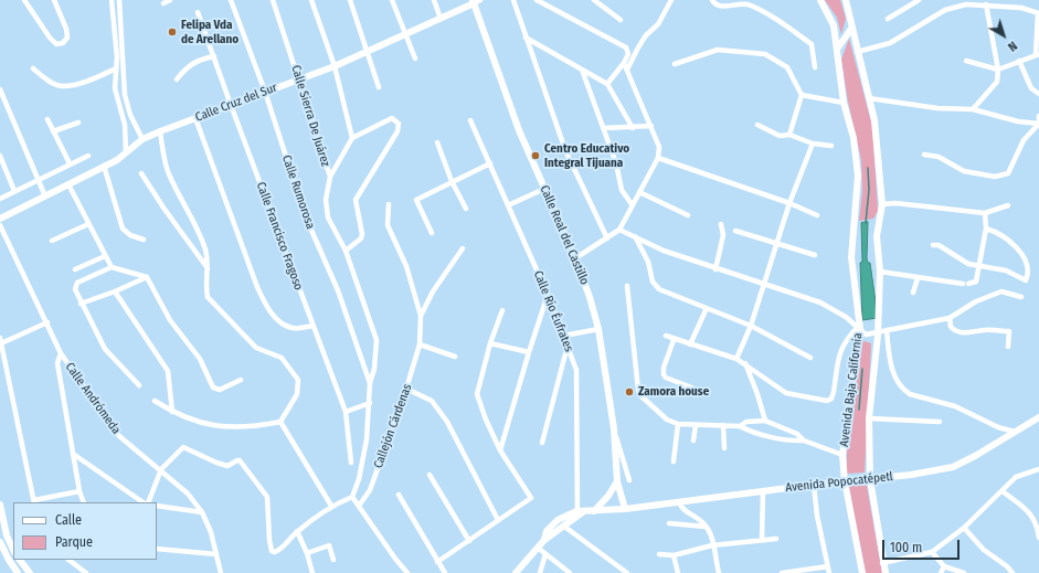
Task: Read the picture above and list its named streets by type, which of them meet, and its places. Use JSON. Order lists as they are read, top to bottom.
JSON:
{
  "streets": {
    "street": [
      "Calle Cruz del Sur",
      "Calle Sierra De Juárez",
      "Calle Rumorosa",
      "Calle Real del Castillo",
      "Calle Francisco Fragoso",
      "Calle Río Éufrates",
      "Avenida Baja California",
      "Calle Andrómeda",
      "Callejón Cárdenas",
      "Avenida Popocatépetl"
    ]
  },
  "crossings": [
    ["Calle Cruz del Sur", "Calle Sierra De Juárez"],
    ["Calle Cruz del Sur", "Calle Rumorosa"],
    ["Calle Cruz del Sur", "Calle Real del Castillo"],
    ["Calle Cruz del Sur", "Calle Francisco Fragoso"],
    ["Calle Sierra De Juárez", "Calle Rumorosa"],
    ["Calle Real del Castillo", "Avenida Popocatépetl"],
    ["Calle Río Éufrates", "Avenida Popocatépetl"],
    ["Avenida Baja California", "Avenida Popocatépetl"]
  ],
  "places": ["Felipa Vda de Arellano", "Centro Educativo Integral Tijuana", "Zamora house"],
  "legend": ["Calle", "Parque"],
  "scale_bar": "100 m",
  "north": "bottom right"
}
